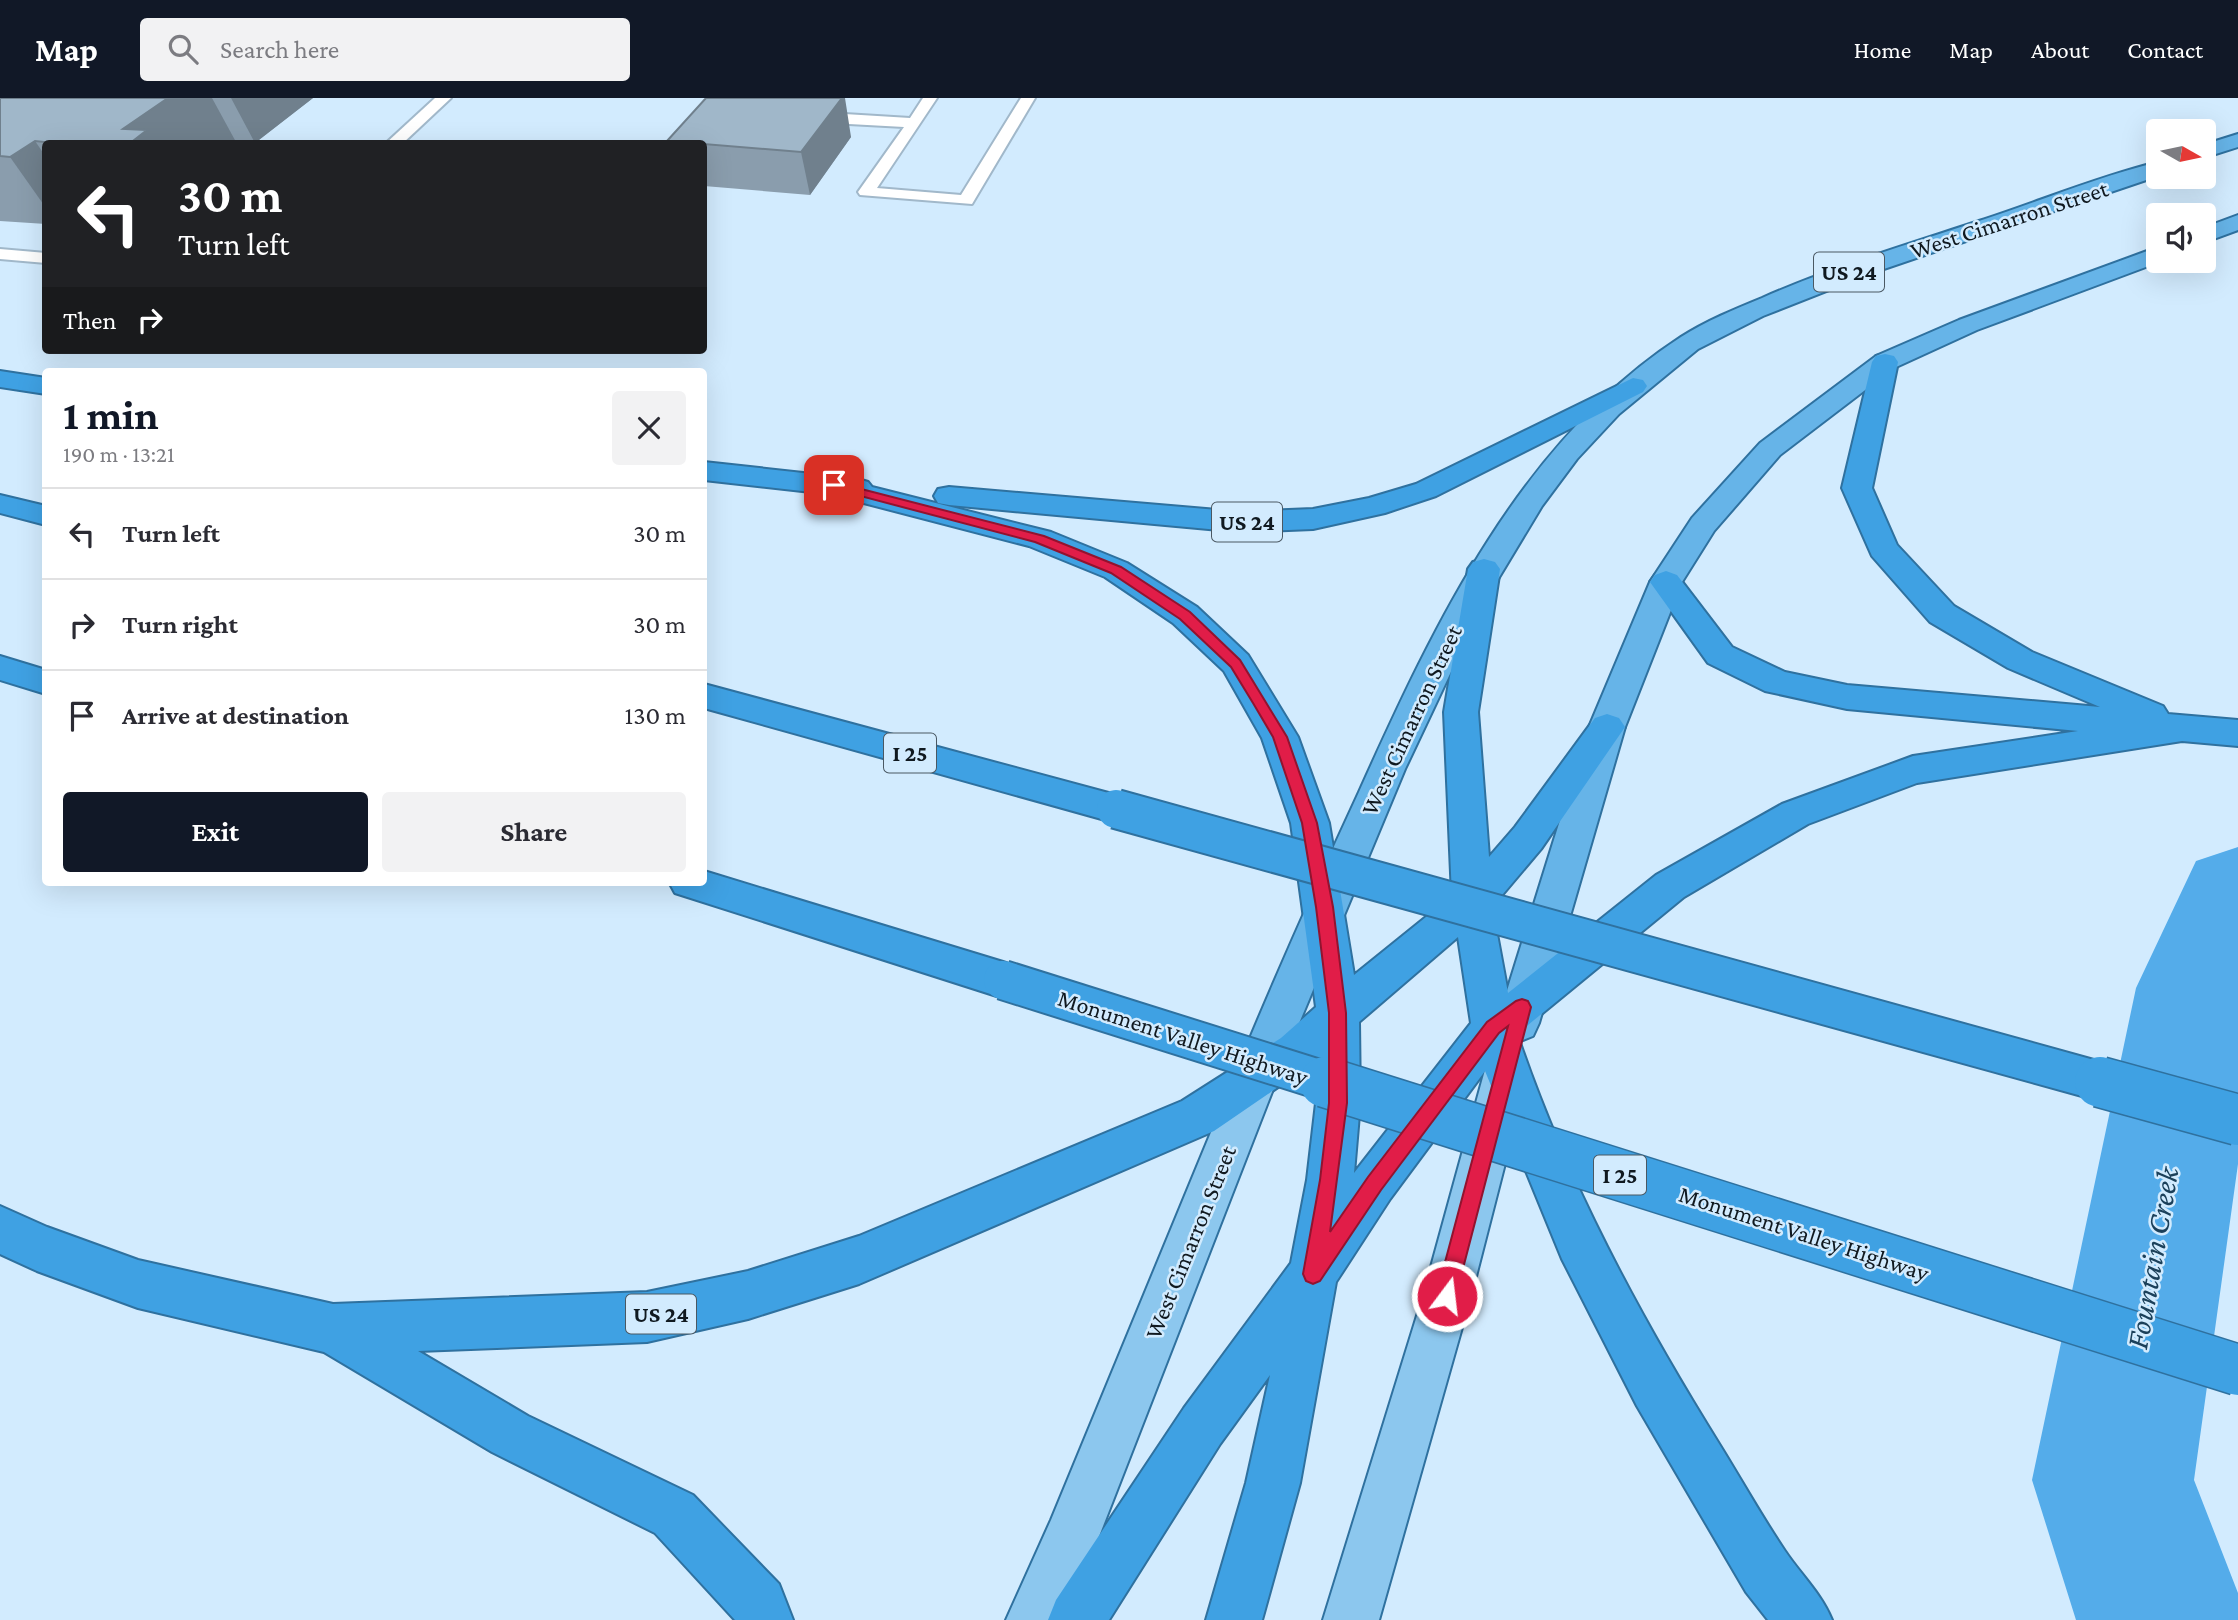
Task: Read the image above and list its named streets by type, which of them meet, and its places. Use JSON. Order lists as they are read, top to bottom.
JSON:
{
  "streets": {
    "highway": [
      "West Cimarron Street",
      "US 24",
      "I 25",
      "Monument Valley Highway"
    ]
  },
  "crossings": [
    ["West Cimarron Street", "US 24"]
  ],
  "water": ["Fountain Creek"],
  "north": "right",
  "page": {
    "header": "Map",
    "search": "Search here",
    "nav": [
      "Home",
      "Map",
      "About",
      "Contact"
    ],
    "turn": ["30 m", "Turn left"],
    "then": "Then",
    "heading": ["1 min", "190 m · 13:21"],
    "list": [
      {
        "name": "Turn left",
        "value": "30 m"
      },
      {
        "name": "Turn right",
        "value": "30 m"
      },
      {
        "name": "Arrive at destination",
        "value": "130 m"
      }
    ],
    "buttons": ["Exit", "Share"]
  }
}
